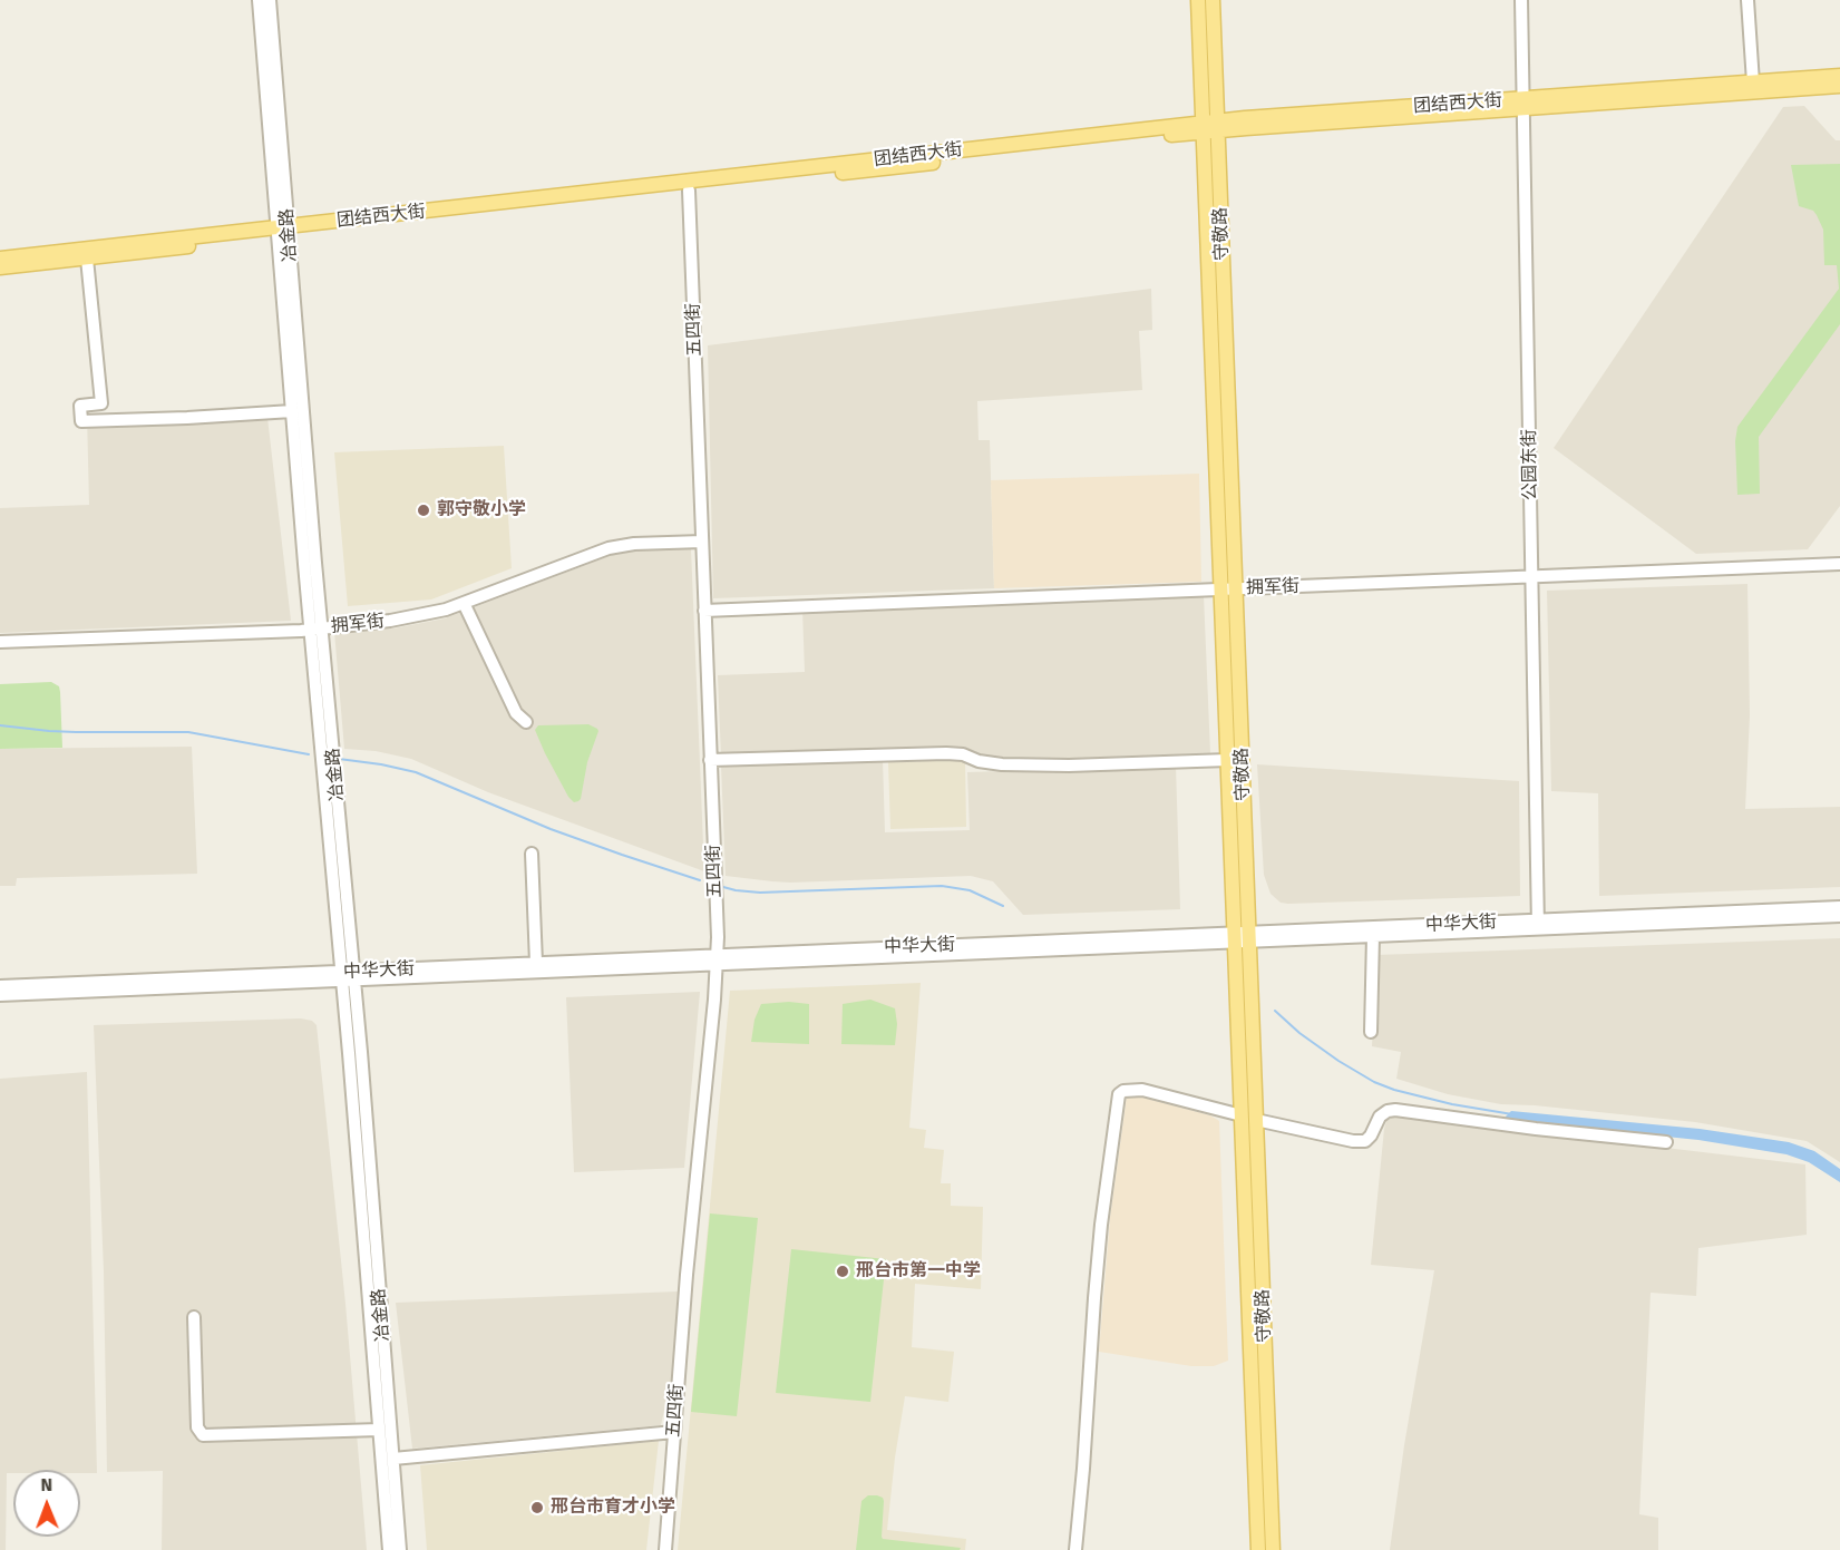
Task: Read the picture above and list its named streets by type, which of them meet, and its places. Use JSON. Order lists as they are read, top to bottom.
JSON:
{
  "streets": {
    "main road": ["团结西大街", "守敬路"],
    "street": [
      "冶金路",
      "五四街",
      "公园东街",
      "拥军街",
      "中华大街"
    ]
  },
  "crossings": [
    ["团结西大街", "守敬路"],
    ["团结西大街", "冶金路"],
    ["团结西大街", "五四街"],
    ["团结西大街", "公园东街"],
    ["守敬路", "拥军街"],
    ["守敬路", "中华大街"],
    ["冶金路", "拥军街"],
    ["冶金路", "中华大街"],
    ["五四街", "拥军街"],
    ["五四街", "中华大街"],
    ["公园东街", "拥军街"],
    ["公园东街", "中华大街"]
  ],
  "places": ["郭守敬小学", "邢台市第一中学", "邢台市育才小学"],
  "north": "top"
}
